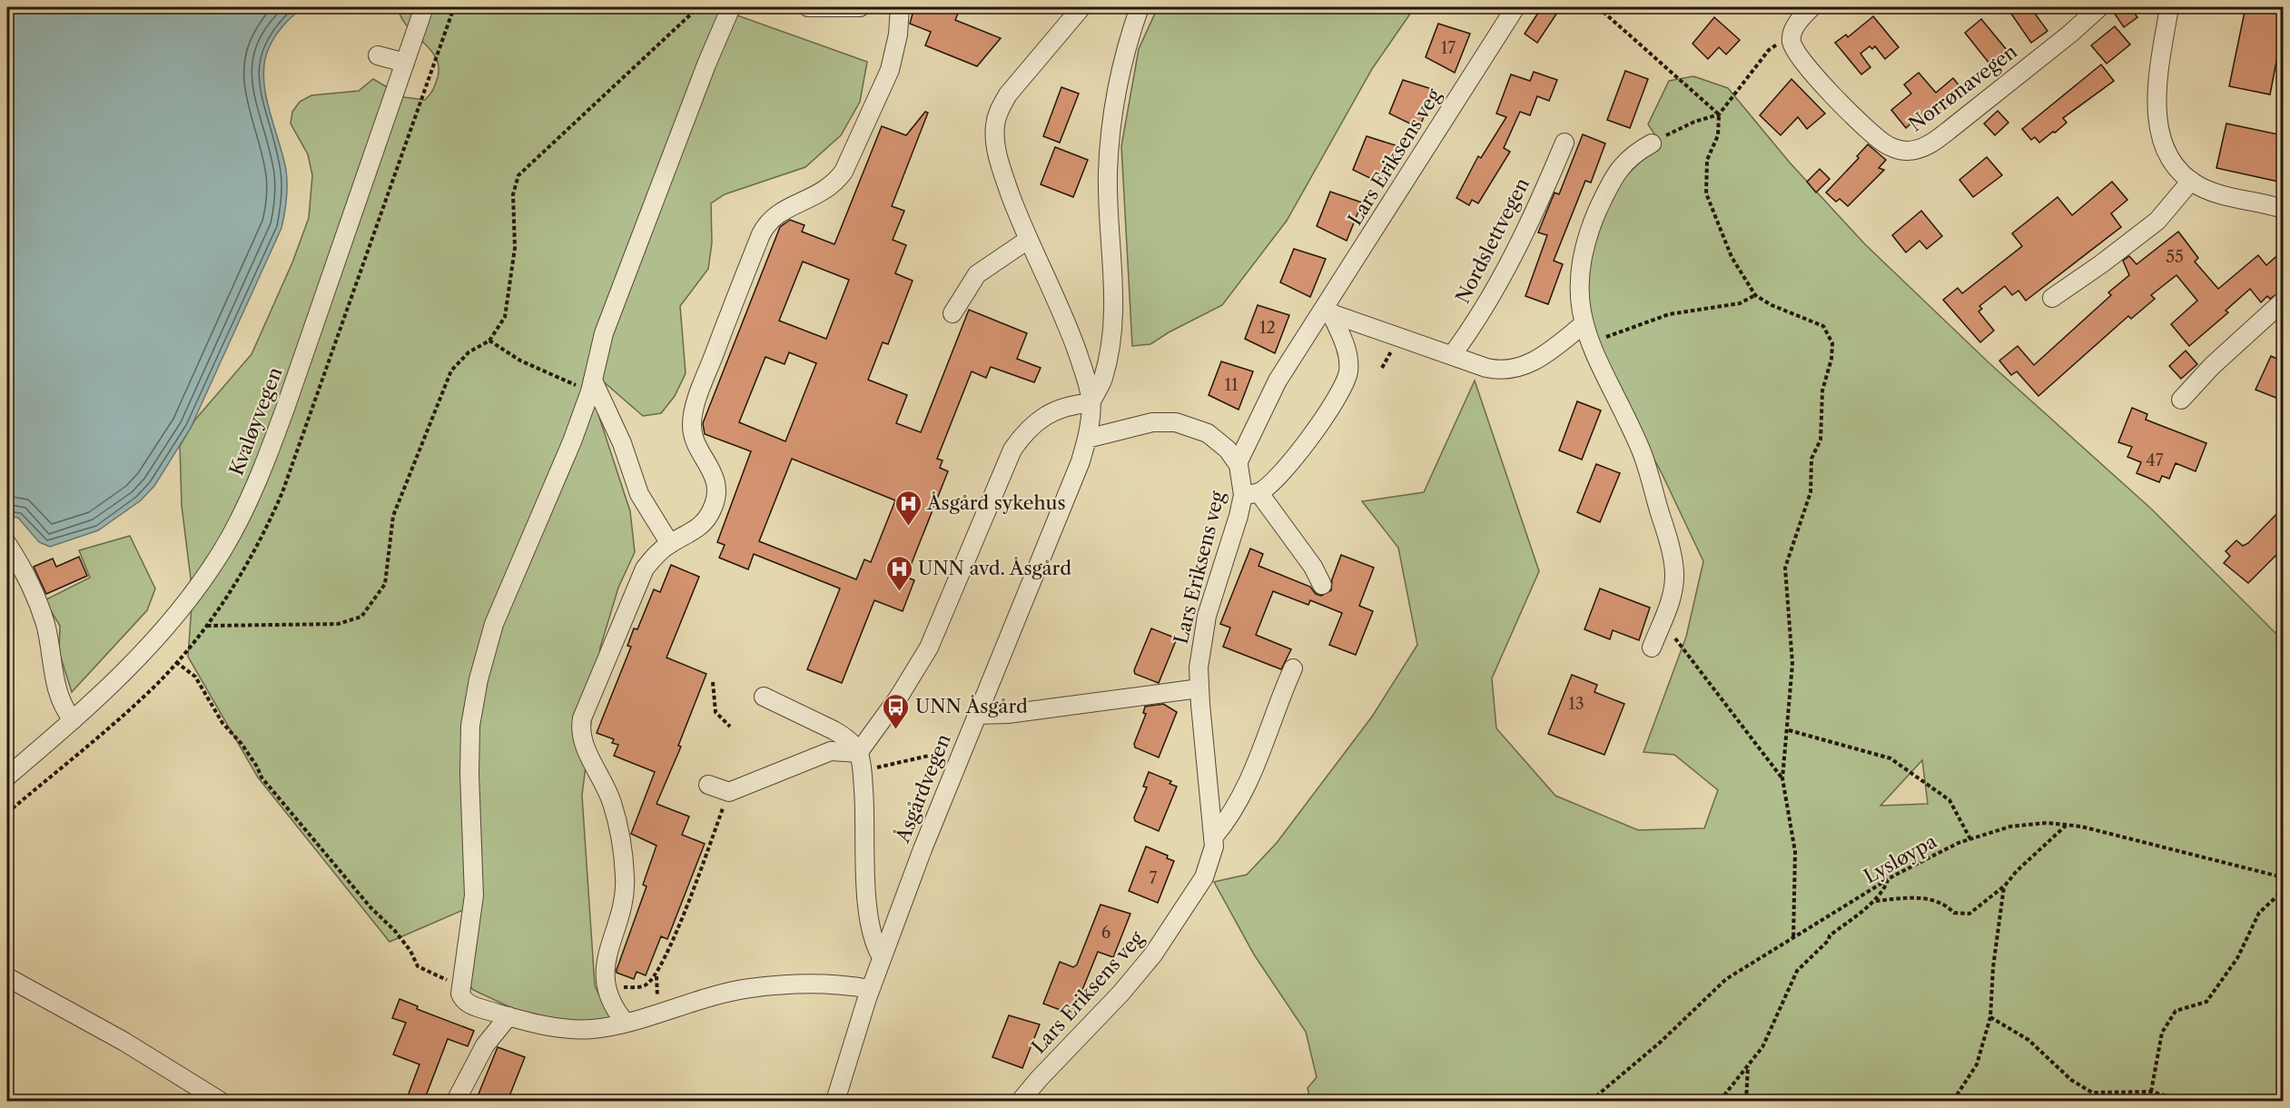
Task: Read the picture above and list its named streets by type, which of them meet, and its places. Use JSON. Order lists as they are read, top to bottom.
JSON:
{
  "streets": {
    "street": [
      "Norrønavegen",
      "Lars Eriksens veg",
      "Nordslettvegen",
      "Kvaløyvegen",
      "Åsgårdvegen"
    ],
    "path": ["Lysløypa"]
  },
  "places": {
    "hospital": ["Åsgård sykehus", "UNN avd. Åsgård"],
    "bus stop": ["UNN Åsgård"]
  },
  "house_numbers": [
    "17",
    "55",
    "12",
    "11",
    "47",
    "13",
    "7",
    "6"
  ]
}
